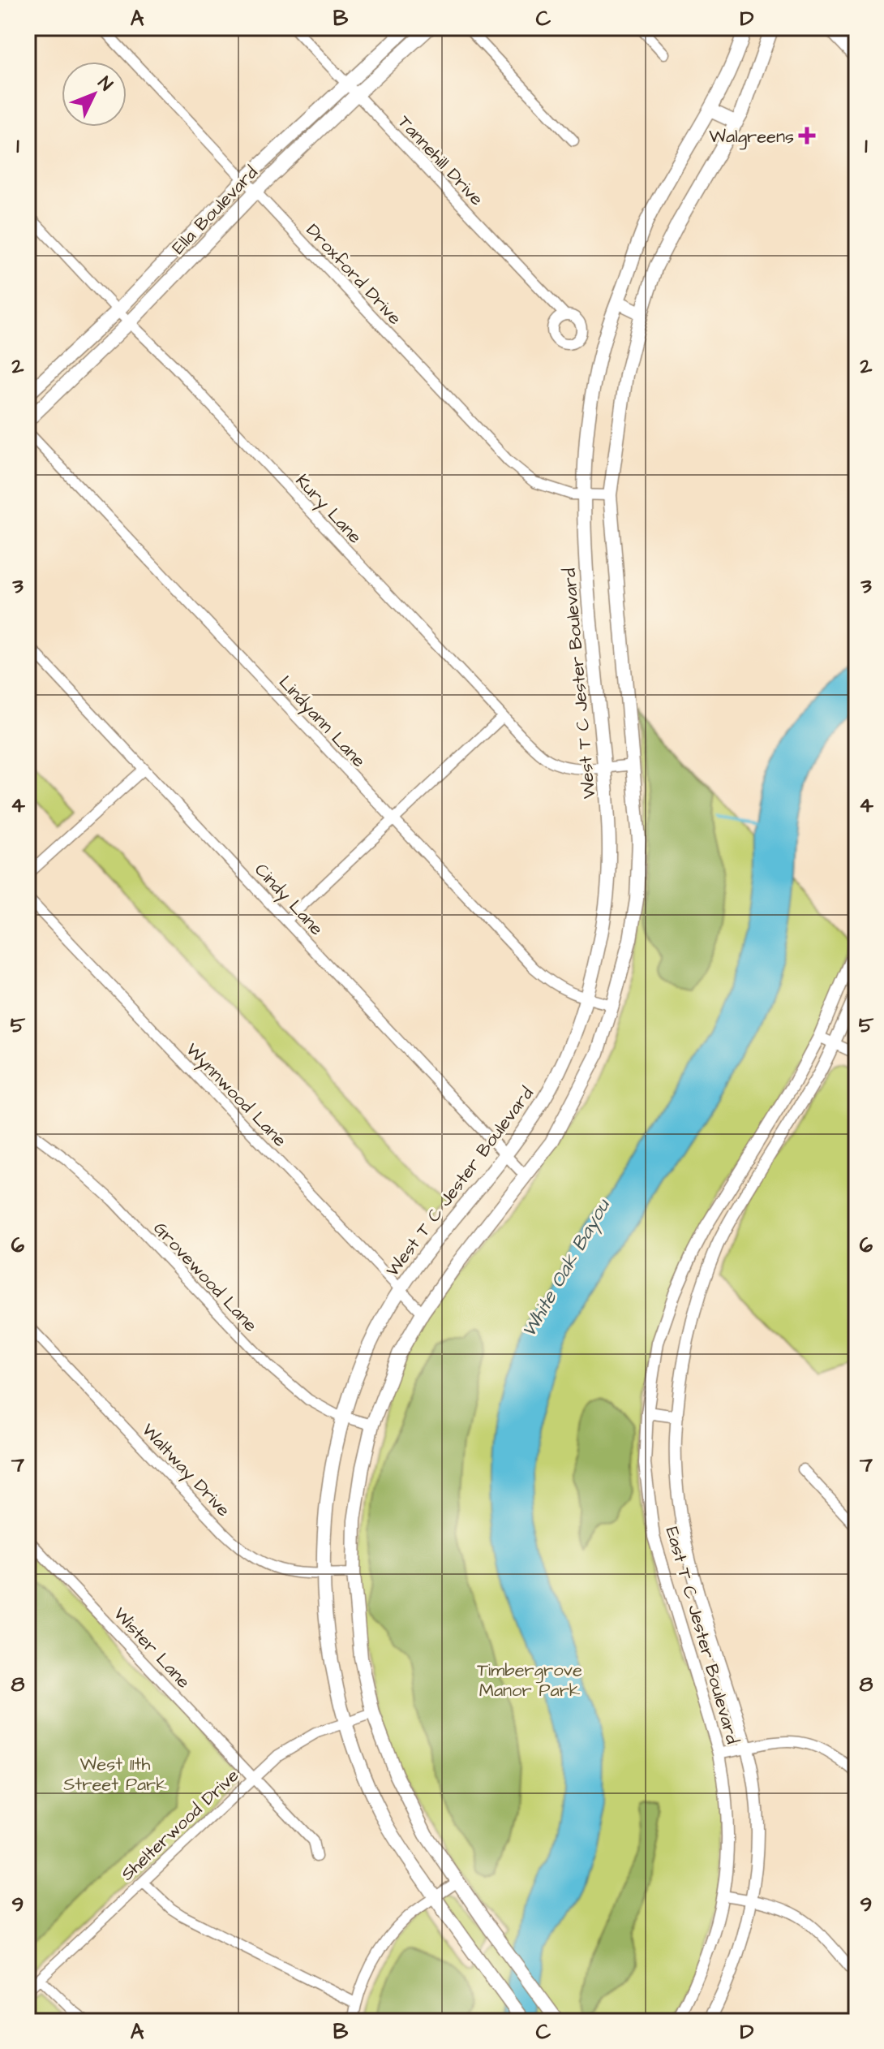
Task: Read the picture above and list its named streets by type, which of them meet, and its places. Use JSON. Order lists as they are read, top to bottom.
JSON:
{
  "streets": {
    "main road": ["Ella Boulevard", "West T C Jester Boulevard"],
    "street": [
      "Tannehill Drive",
      "Droxford Drive",
      "Kury Lane",
      "Lindyann Lane",
      "Cindy Lane",
      "Wynnwood Lane",
      "Grovewood Lane",
      "Waltway Drive",
      "East T C Jester Boulevard",
      "Wister Lane",
      "Shelterwood Drive"
    ]
  },
  "crossings": [
    ["Tannehill Drive", "Ella Boulevard"],
    ["Ella Boulevard", "Droxford Drive"],
    ["Ella Boulevard", "Kury Lane"],
    ["Droxford Drive", "West T C Jester Boulevard"],
    ["Kury Lane", "West T C Jester Boulevard"],
    ["West T C Jester Boulevard", "Lindyann Lane"],
    ["West T C Jester Boulevard", "Cindy Lane"],
    ["West T C Jester Boulevard", "Wynnwood Lane"],
    ["West T C Jester Boulevard", "Grovewood Lane"],
    ["West T C Jester Boulevard", "Waltway Drive"],
    ["West T C Jester Boulevard", "Shelterwood Drive"],
    ["Wister Lane", "Shelterwood Drive"]
  ],
  "water": ["White Oak Bayou"],
  "parks": ["Timbergrove Manor Park", "West 11th Street Park"],
  "places": {
    "health": ["Walgreens"]
  },
  "north": "top right",
  "grid": {
    "columns": [
      "A",
      "B",
      "C",
      "D"
    ],
    "rows": [
      "1",
      "2",
      "3",
      "4",
      "5",
      "6",
      "7",
      "8",
      "9"
    ]
  }
}
